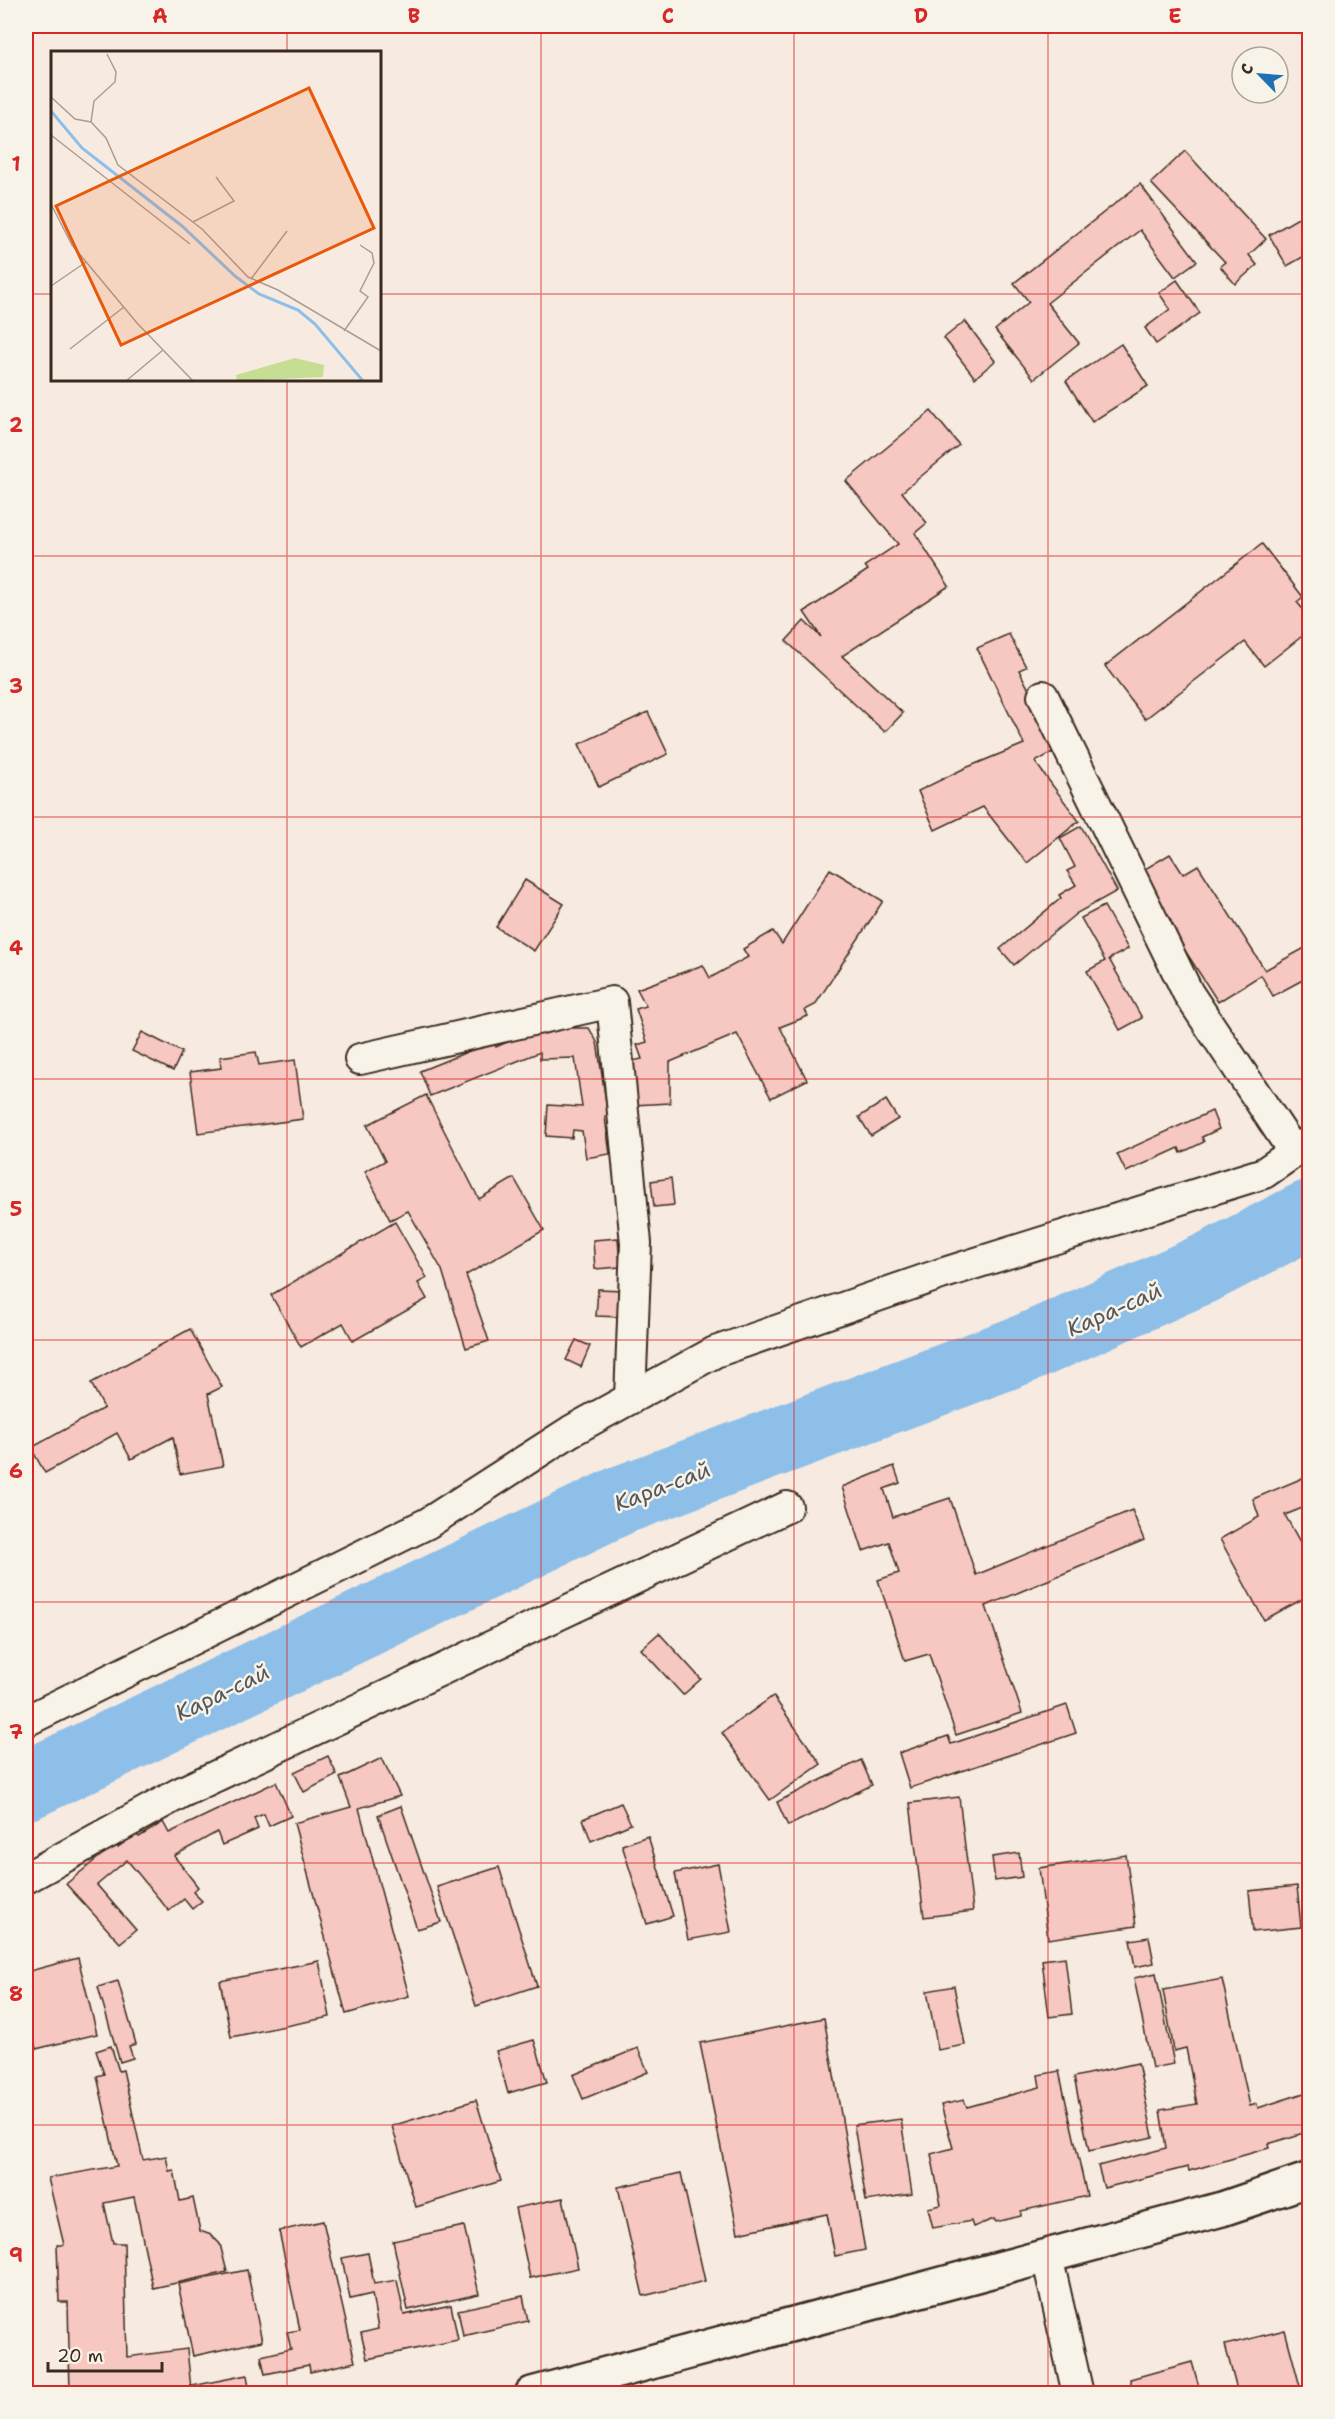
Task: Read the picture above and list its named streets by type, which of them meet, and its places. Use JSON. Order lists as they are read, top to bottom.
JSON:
{
  "water": ["Кара-сай"],
  "scale_bar": "20 m",
  "north": "top left",
  "grid": {
    "columns": [
      "A",
      "B",
      "C",
      "D",
      "E"
    ],
    "rows": [
      "1",
      "2",
      "3",
      "4",
      "5",
      "6",
      "7",
      "8",
      "9"
    ]
  }
}
